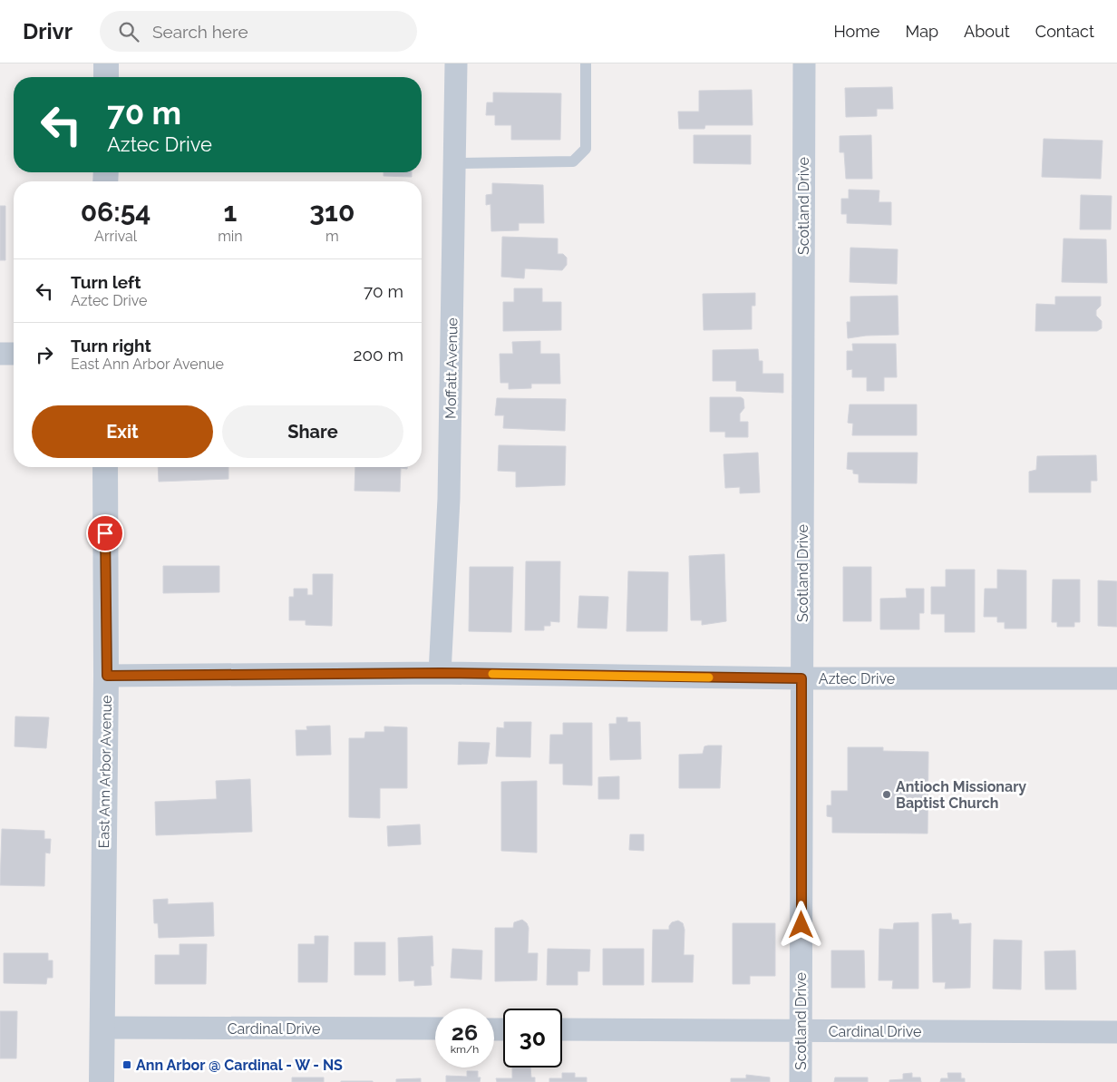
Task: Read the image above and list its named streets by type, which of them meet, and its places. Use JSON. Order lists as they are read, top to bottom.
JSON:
{
  "streets": {
    "street": [
      "Scotland Drive",
      "Moffatt Avenue",
      "Aztec Drive",
      "East Ann Arbor Avenue",
      "Cardinal Drive"
    ]
  },
  "crossings": [
    ["Scotland Drive", "Aztec Drive"],
    ["Scotland Drive", "Cardinal Drive"],
    ["Moffatt Avenue", "Aztec Drive"],
    ["Aztec Drive", "East Ann Arbor Avenue"],
    ["East Ann Arbor Avenue", "Cardinal Drive"]
  ],
  "places": {
    "other": ["Antioch Missionary Baptist Church"],
    "transit": ["Ann Arbor @ Cardinal - W - NS"]
  },
  "page": {
    "header": "Drivr",
    "search": "Search here",
    "nav": [
      "Home",
      "Map",
      "About",
      "Contact"
    ],
    "turn": ["70 m", "Aztec Drive"],
    "eta": [
      "06:54",
      "Arrival",
      "1",
      "min",
      "310",
      "m"
    ],
    "list": [
      {
        "name": "Turn left",
        "note": "Aztec Drive",
        "value": "70 m"
      },
      {
        "name": "Turn right",
        "note": "East Ann Arbor Avenue",
        "value": "200 m"
      }
    ],
    "buttons": ["Exit", "Share"],
    "speed": "26 km/h",
    "limit": "30"
  }
}
